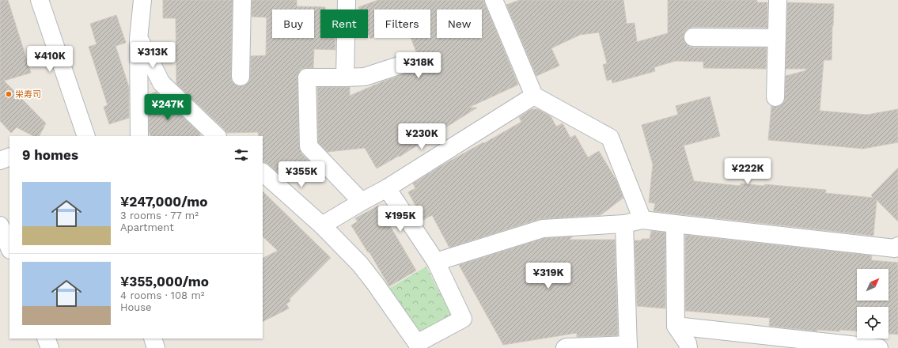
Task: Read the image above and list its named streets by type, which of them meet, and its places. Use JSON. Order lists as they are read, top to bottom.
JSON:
{
  "places": ["栄寿司"],
  "north": "top right",
  "page": {
    "chip": [
      "Buy",
      "Rent",
      "Filters",
      "New"
    ],
    "price": [
      "¥313K",
      "¥410K",
      "¥318K",
      "¥247K",
      "¥230K",
      "¥222K",
      "¥355K",
      "¥195K",
      "¥319K"
    ],
    "heading": "9 homes",
    "list": [
      {
        "name": "¥247,000/mo",
        "note": "3 rooms · 77 m² · Apartment"
      },
      {
        "name": "¥355,000/mo",
        "note": "4 rooms · 108 m² · House"
      }
    ]
  }
}
